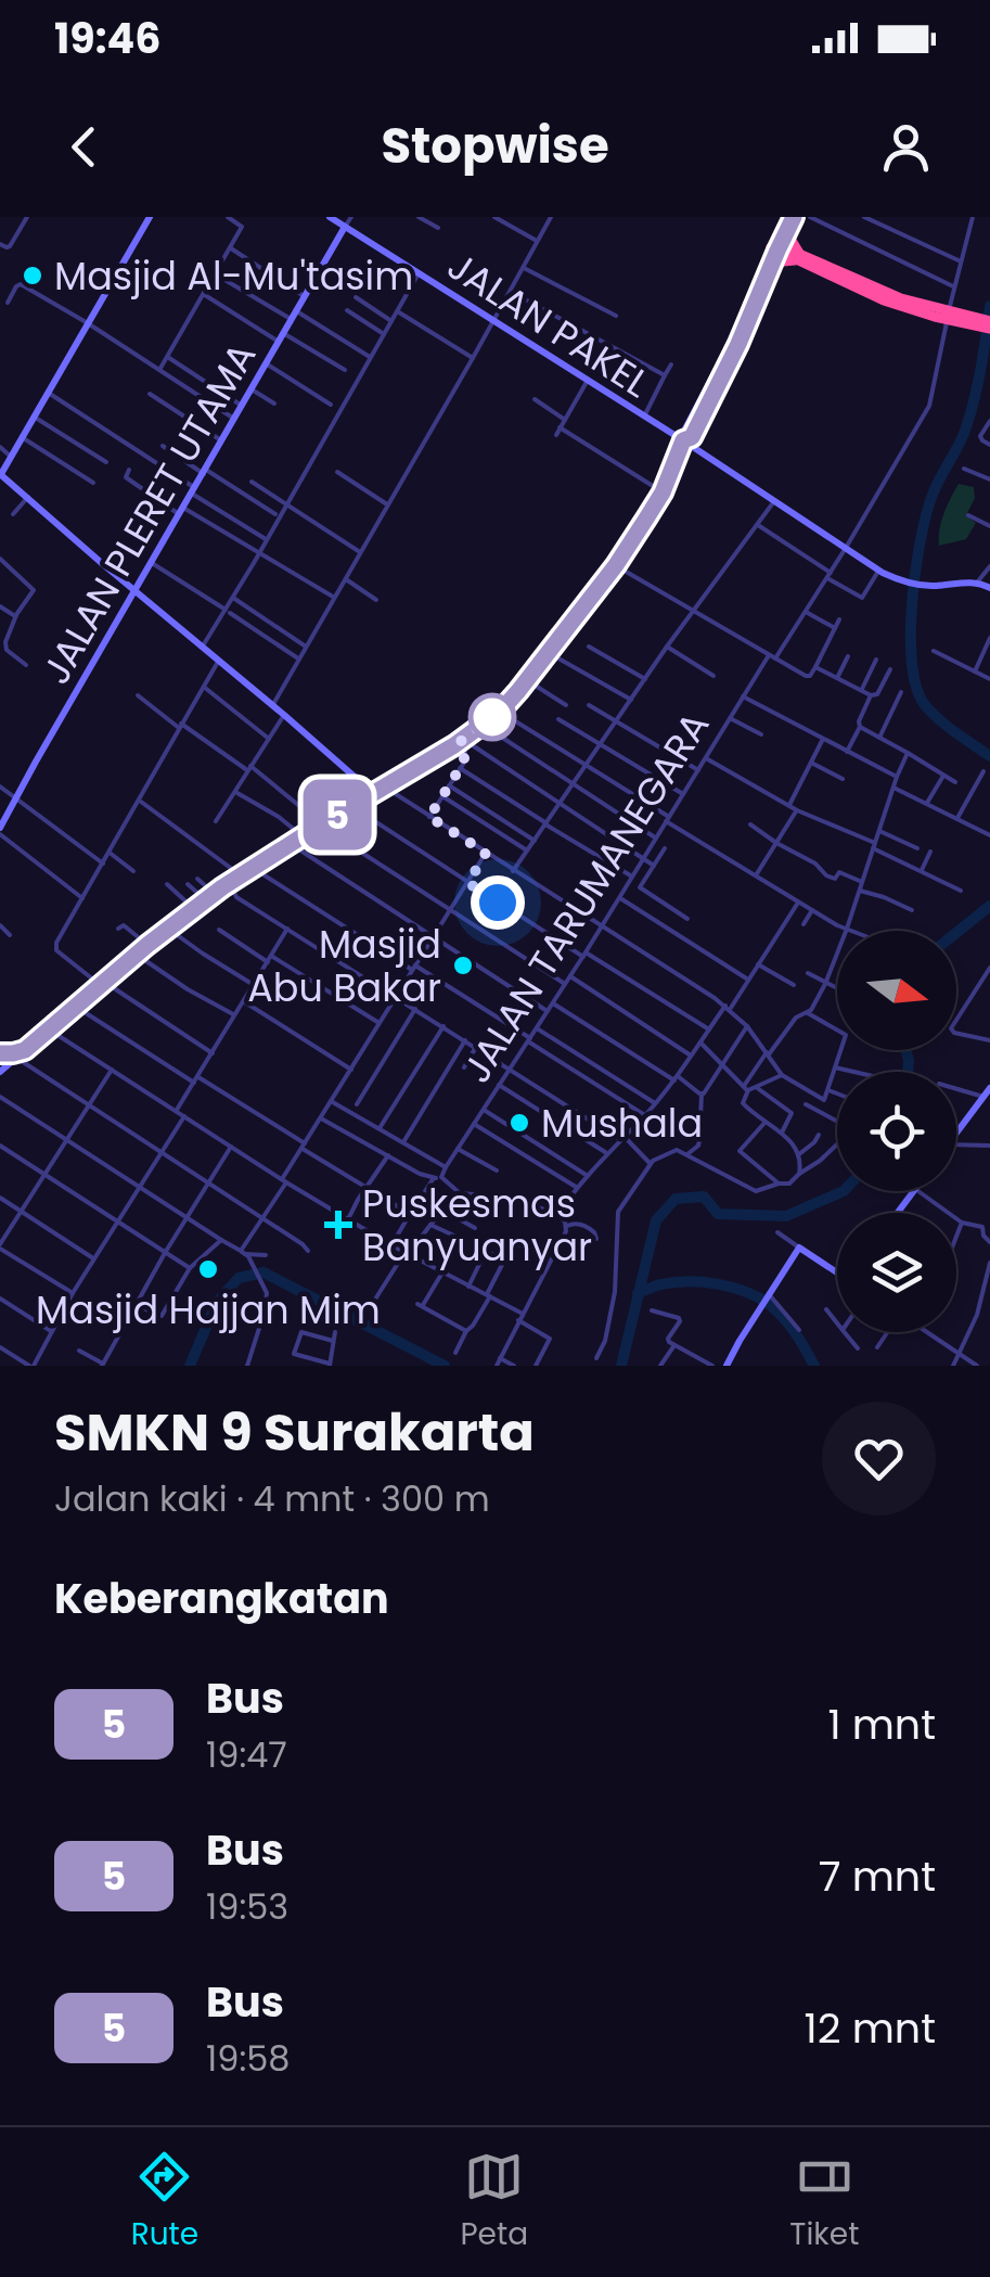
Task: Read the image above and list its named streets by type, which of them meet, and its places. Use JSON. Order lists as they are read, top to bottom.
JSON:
{
  "streets": {
    "street": ["JALAN PAKEL", "JALAN PLERET UTAMA", "JALAN TARUMANEGARA"]
  },
  "crossings": [
    ["JALAN PAKEL", "JALAN PLERET UTAMA"],
    ["JALAN PAKEL", "JALAN TARUMANEGARA"]
  ],
  "places": {
    "other": [
      "Masjid Al-Mu'tasim",
      "Masjid Abu Bakar",
      "Mushala",
      "Masjid Hajjan Mim"
    ],
    "health": ["Puskesmas Banyuanyar"]
  },
  "lines": ["bus line 5"],
  "north": "right",
  "page": {
    "status": "19:46",
    "header": "Stopwise",
    "on_map": "5",
    "heading": [
      ["SMKN 9 Surakarta", "Jalan kaki · 4 mnt · 300 m"],
      "Keberangkatan"
    ],
    "list": [
      {
        "mark": "5",
        "name": "Bus",
        "note": "19:47",
        "value": "1 mnt"
      },
      {
        "mark": "5",
        "name": "Bus",
        "note": "19:53",
        "value": "7 mnt"
      },
      {
        "mark": "5",
        "name": "Bus",
        "note": "19:58",
        "value": "12 mnt"
      }
    ],
    "tabs": ["Rute", "Peta", "Tiket"]
  }
}
